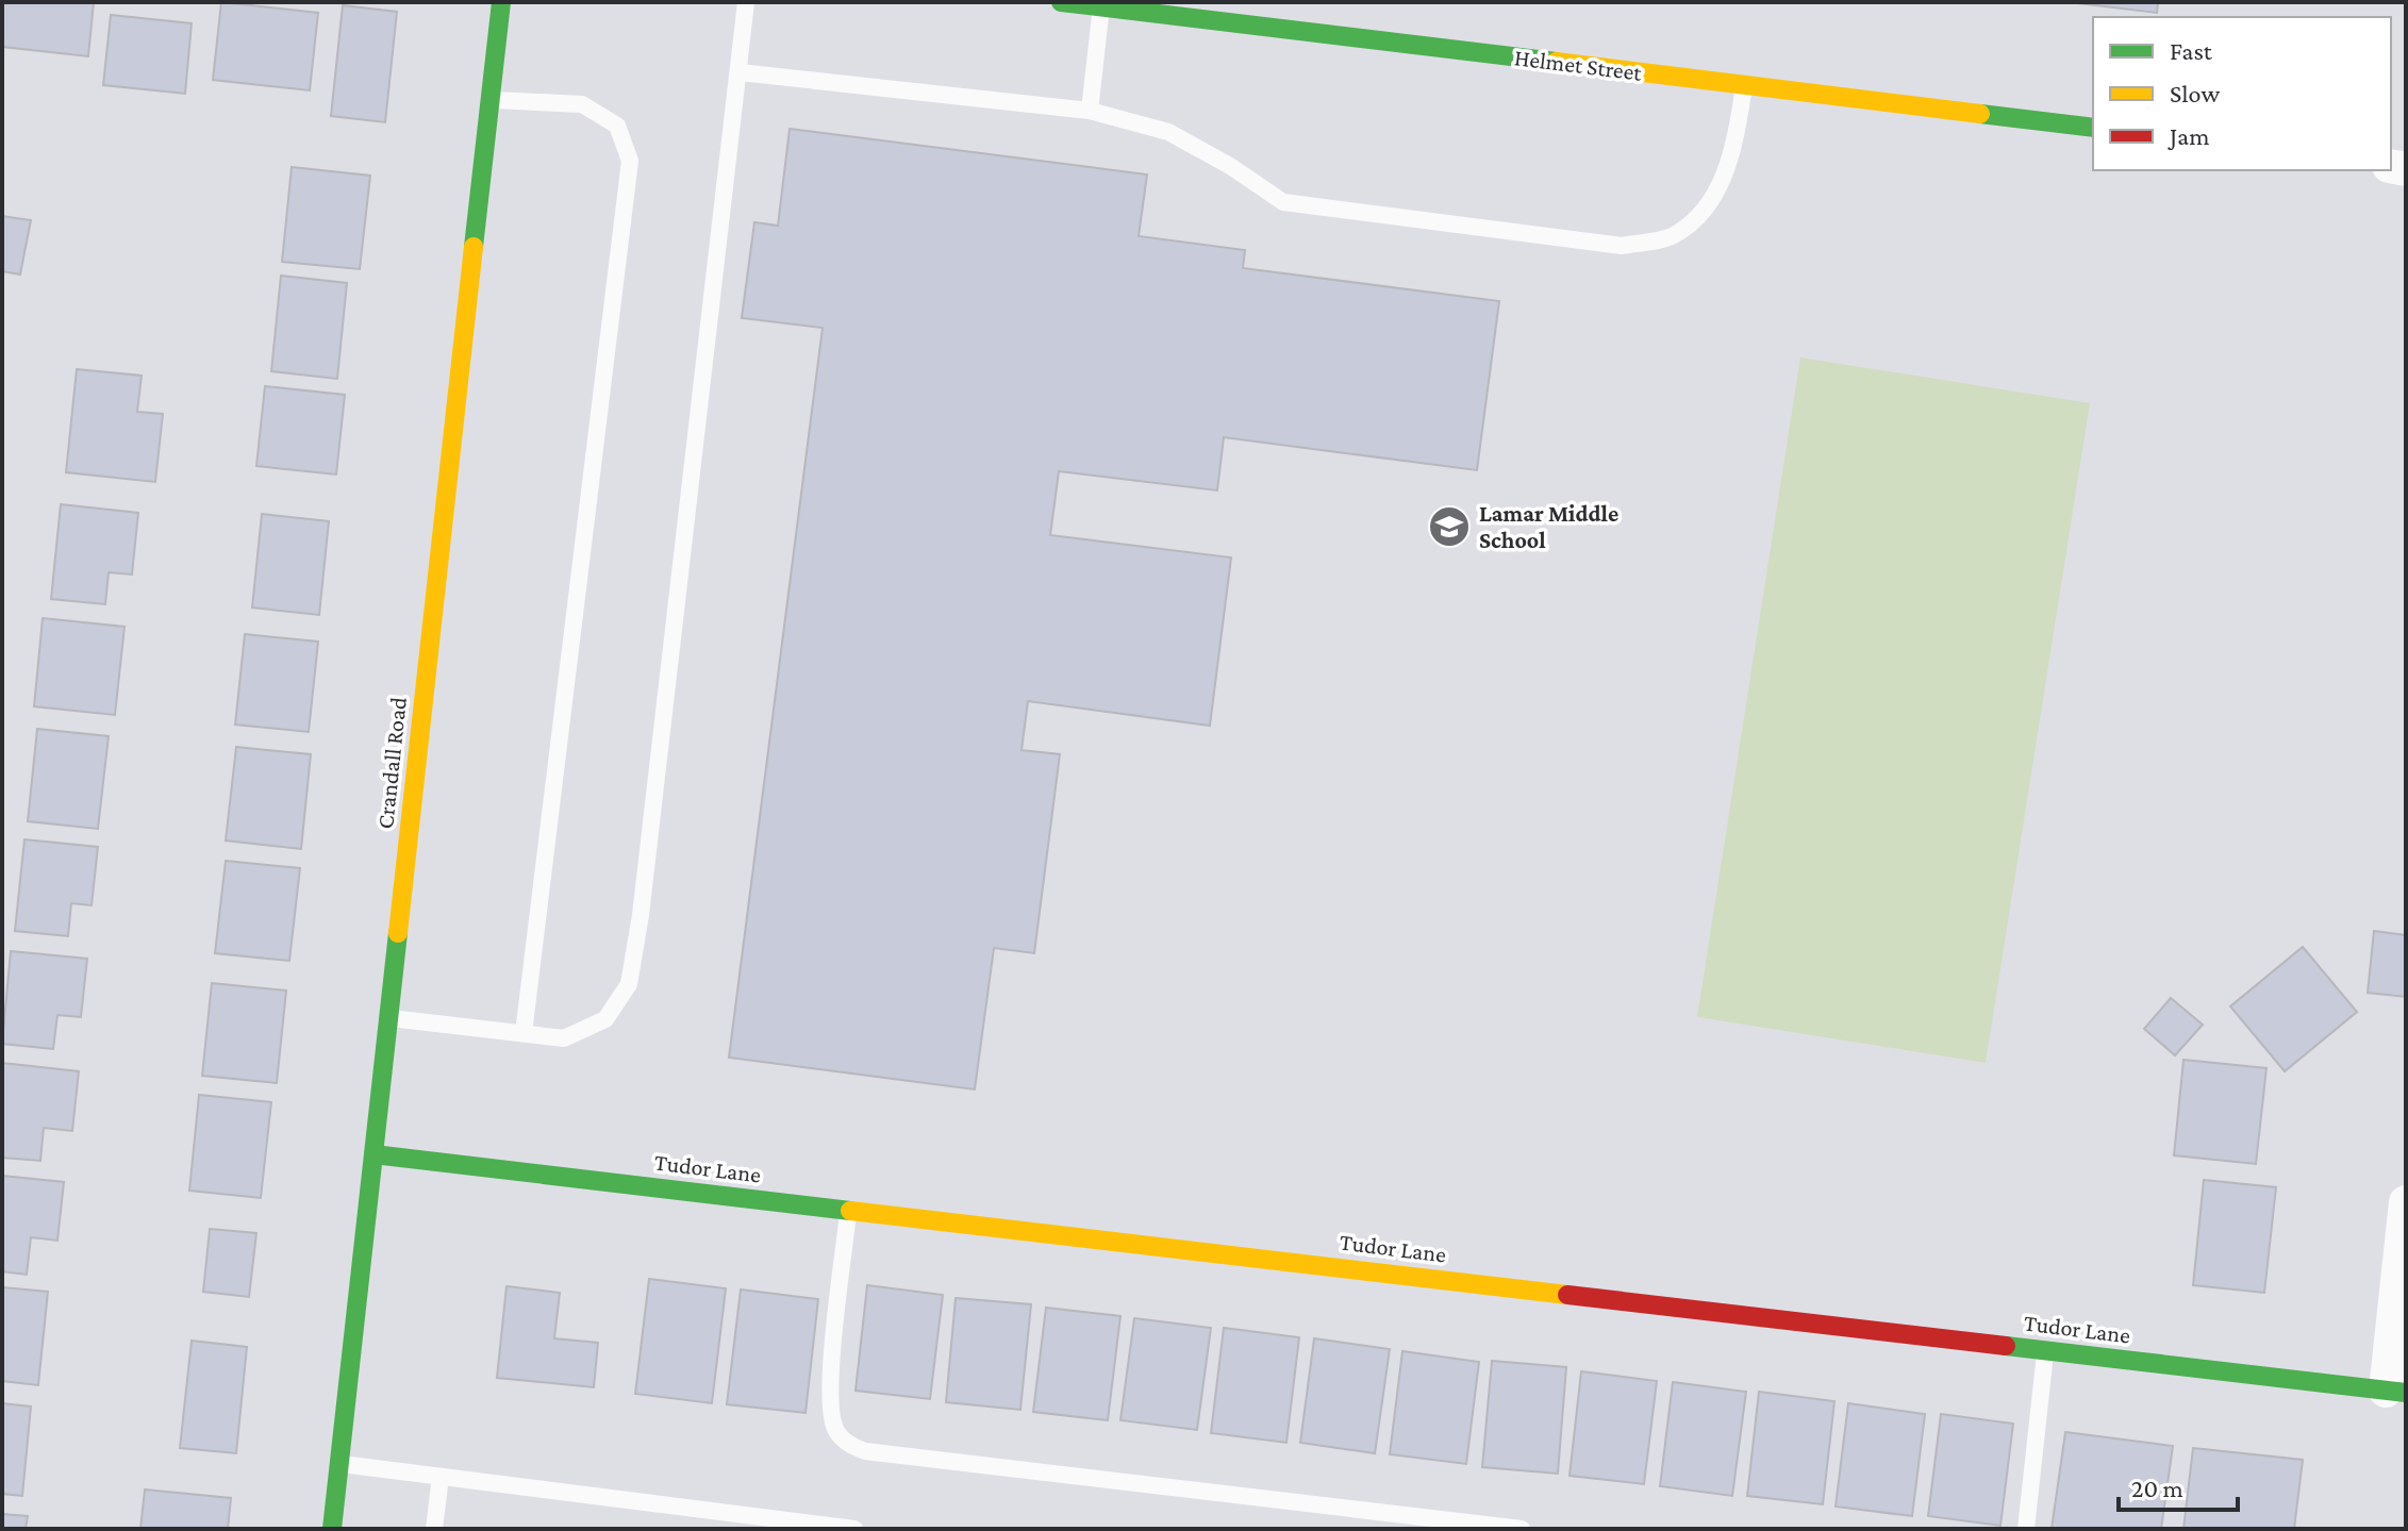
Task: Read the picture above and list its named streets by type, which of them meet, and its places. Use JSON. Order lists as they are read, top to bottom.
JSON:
{
  "streets": {
    "street": ["Helmet Street", "Crandall Road", "Tudor Lane"]
  },
  "crossings": [
    ["Crandall Road", "Tudor Lane"]
  ],
  "places": {
    "school or university": ["Lamar Middle School"]
  },
  "legend": ["Fast", "Slow", "Jam"],
  "scale_bar": "20 m"
}
